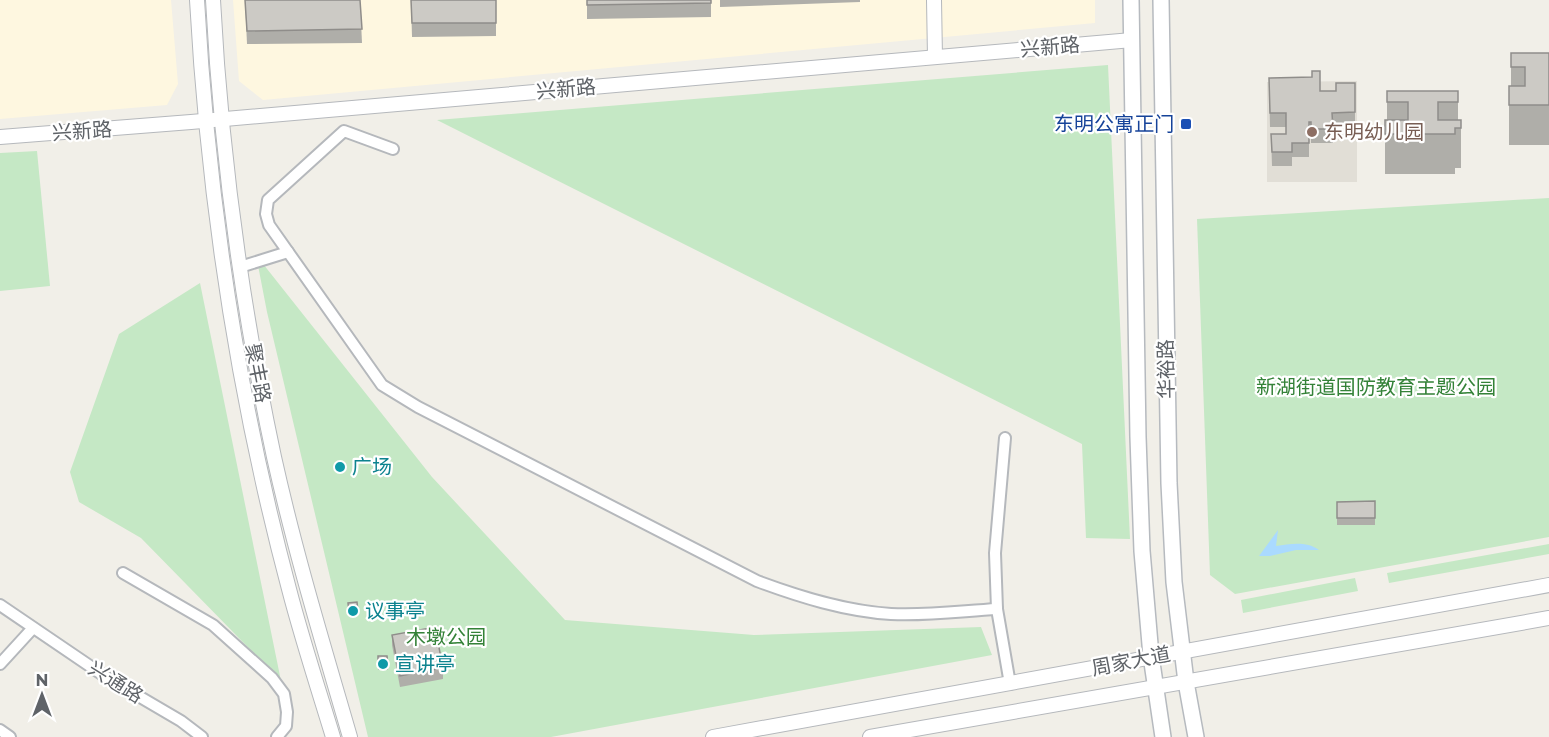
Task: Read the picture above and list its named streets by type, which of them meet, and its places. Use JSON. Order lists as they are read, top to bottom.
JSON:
{
  "streets": {
    "main road": ["华裕路"],
    "street": [
      "兴新路",
      "聚丰路",
      "周家大道",
      "兴通路"
    ]
  },
  "crossings": [
    ["兴新路", "华裕路"],
    ["兴新路", "聚丰路"],
    ["华裕路", "周家大道"]
  ],
  "parks": ["新湖街道国防教育主题公园", "木墩公园"],
  "places": {
    "transit": ["东明公寓正门"],
    "other": [
      "东明幼儿园",
      "广场",
      "议事亭",
      "宣讲亭"
    ]
  },
  "north": "top"
}
